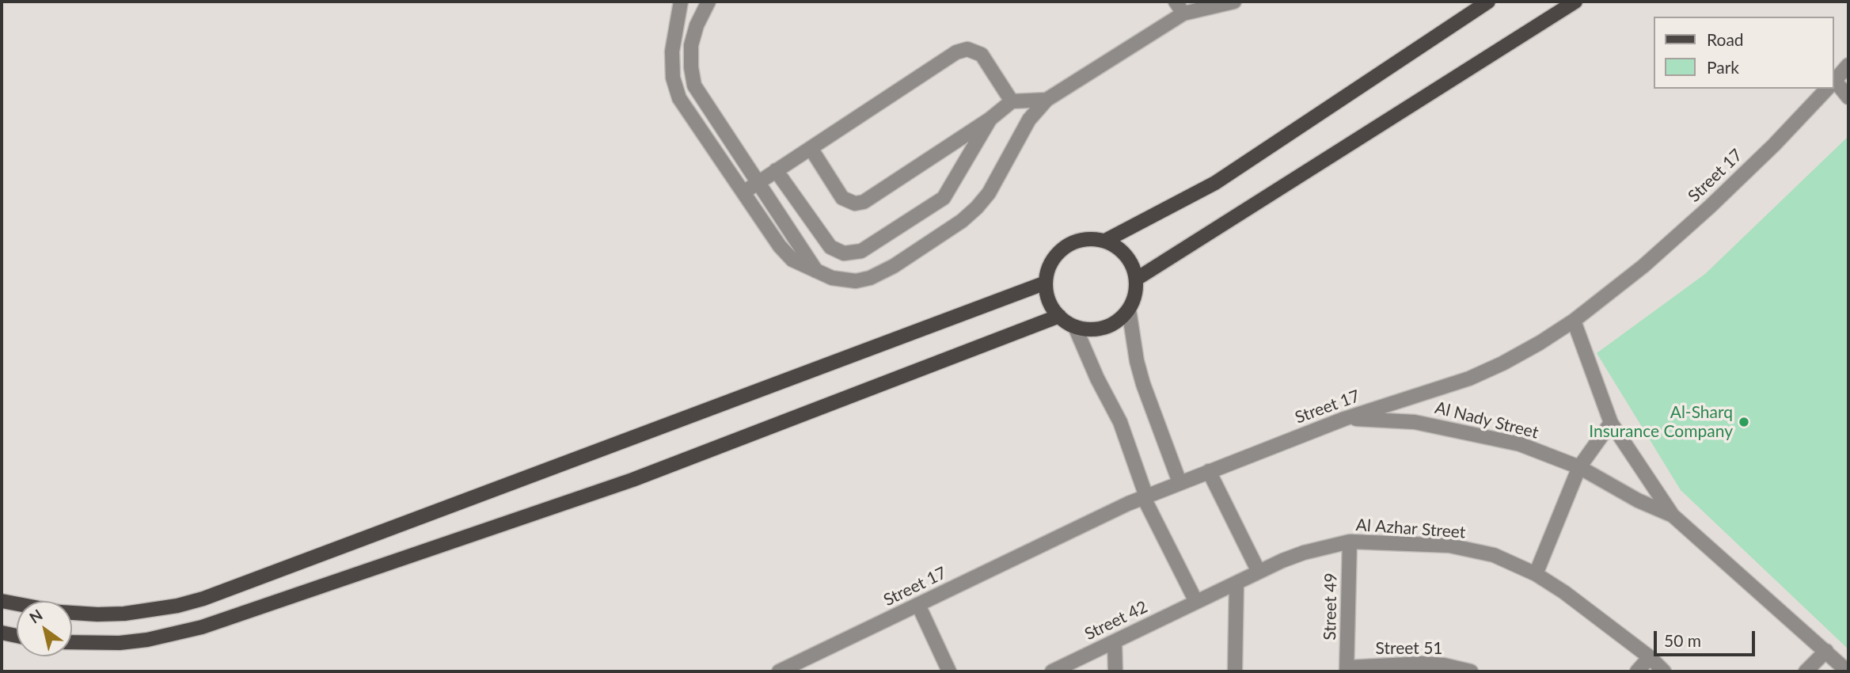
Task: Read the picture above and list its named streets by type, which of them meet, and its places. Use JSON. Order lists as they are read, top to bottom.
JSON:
{
  "streets": {
    "street": [
      "Street 17",
      "Al Nady Street",
      "Al Azhar Street",
      "Street 49",
      "Street 42",
      "Street 51"
    ]
  },
  "crossings": [
    ["Street 17", "Al Nady Street"],
    ["Al Azhar Street", "Street 49"],
    ["Al Azhar Street", "Street 42"],
    ["Street 49", "Street 51"]
  ],
  "places": ["Al-Sharq Insurance Company"],
  "legend": ["Road", "Park"],
  "scale_bar": "50 m",
  "north": "top left"
}
